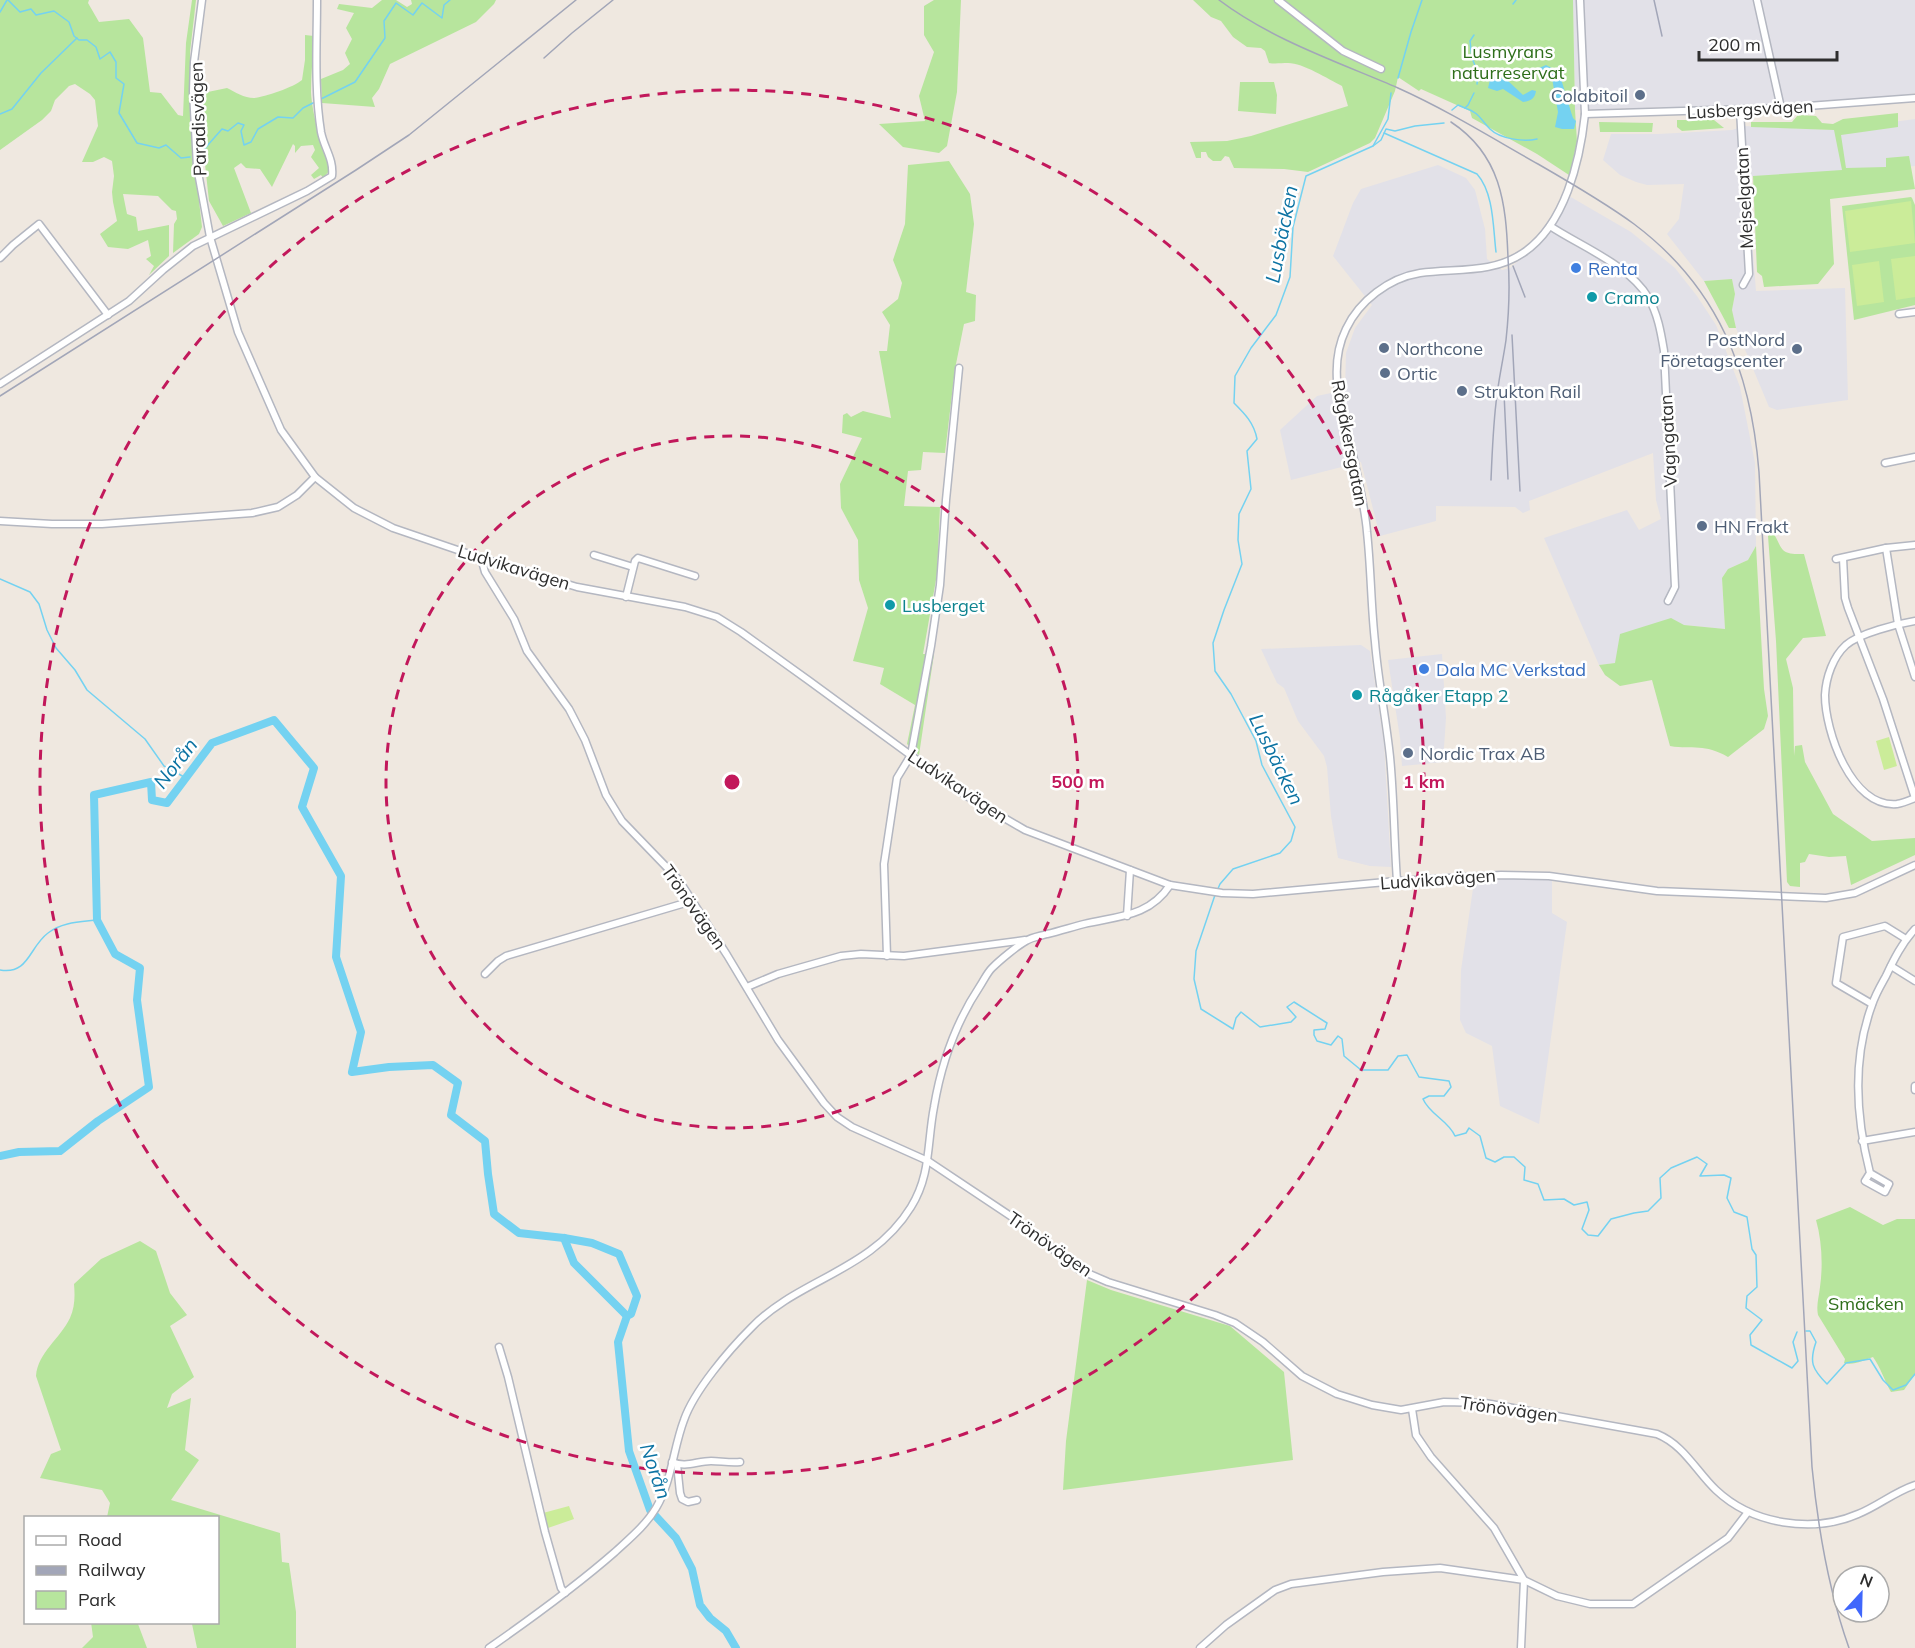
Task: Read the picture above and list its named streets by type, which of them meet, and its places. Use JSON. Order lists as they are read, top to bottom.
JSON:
{
  "streets": {
    "street": [
      "Lusbergsvägen",
      "Paradisvägen",
      "Mejselgatan",
      "Vagngatan",
      "Rågåkersgatan",
      "Ludvikavägen",
      "Trönövägen"
    ]
  },
  "crossings": [
    ["Lusbergsvägen", "Mejselgatan"],
    ["Lusbergsvägen", "Rågåkersgatan"],
    ["Paradisvägen", "Ludvikavägen"],
    ["Vagngatan", "Rågåkersgatan"],
    ["Rågåkersgatan", "Ludvikavägen"],
    ["Ludvikavägen", "Trönövägen"]
  ],
  "water": ["Lusbäcken", "Norån"],
  "parks": ["Lusmyrans naturreservat", "Smäcken"],
  "places": [
    "Colabitoil",
    "Renta",
    "Cramo",
    "Northcone",
    "PostNord Företagscenter",
    "Ortic",
    "Strukton Rail",
    "HN Frakt",
    "Lusberget",
    "Dala MC Verkstad",
    "Rågåker Etapp 2",
    "Nordic Trax AB"
  ],
  "legend": ["Road", "Railway", "Park"],
  "scale_bar": "200 m",
  "north": "top",
  "rings": ["500 m", "1 km"]
}
